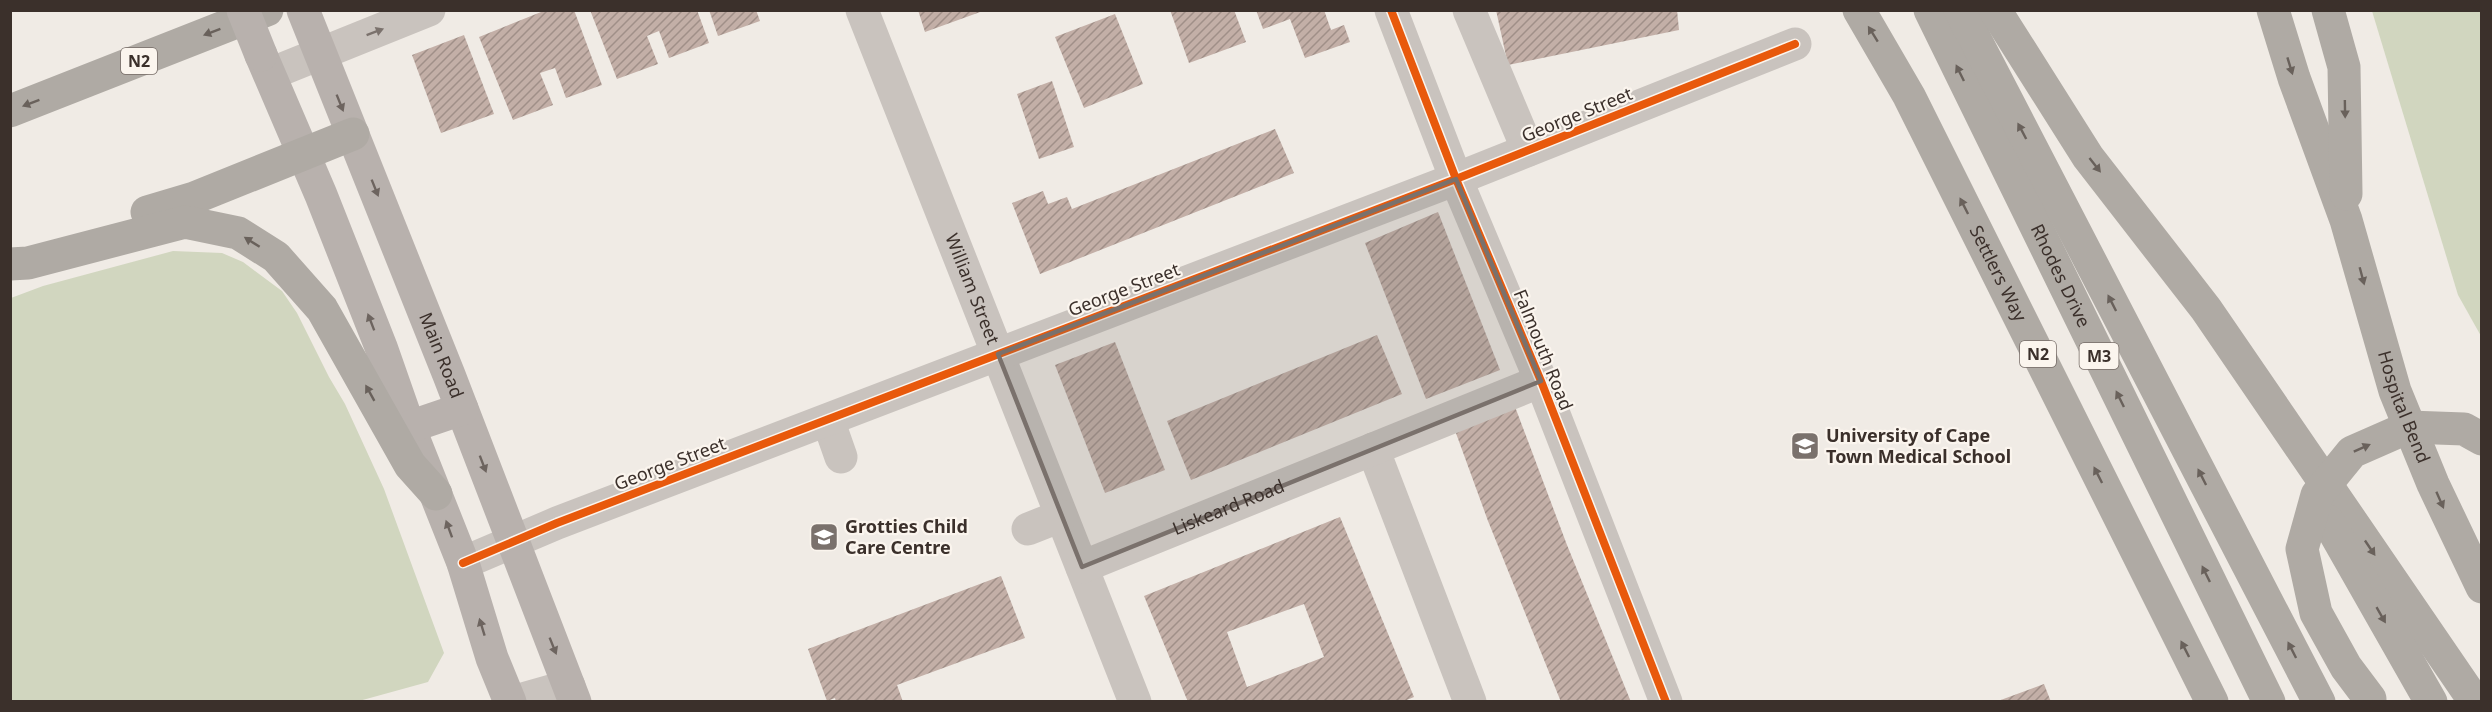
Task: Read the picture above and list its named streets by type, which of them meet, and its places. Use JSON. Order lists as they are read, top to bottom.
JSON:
{
  "streets": {
    "highway": [
      "N2",
      "Settlers Way",
      "Rhodes Drive",
      "M3",
      "Hospital Bend"
    ],
    "main road": ["Main Road"],
    "street": [
      "George Street",
      "William Street",
      "Falmouth Road",
      "Liskeard Road"
    ]
  },
  "crossings": [
    ["George Street", "William Street"],
    ["George Street", "Falmouth Road"],
    ["George Street", "Main Road"],
    ["William Street", "Liskeard Road"],
    ["Falmouth Road", "Liskeard Road"]
  ],
  "places": {
    "school or university": ["University of Cape Town Medical School", "Grotties Child Care Centre"]
  }
}
